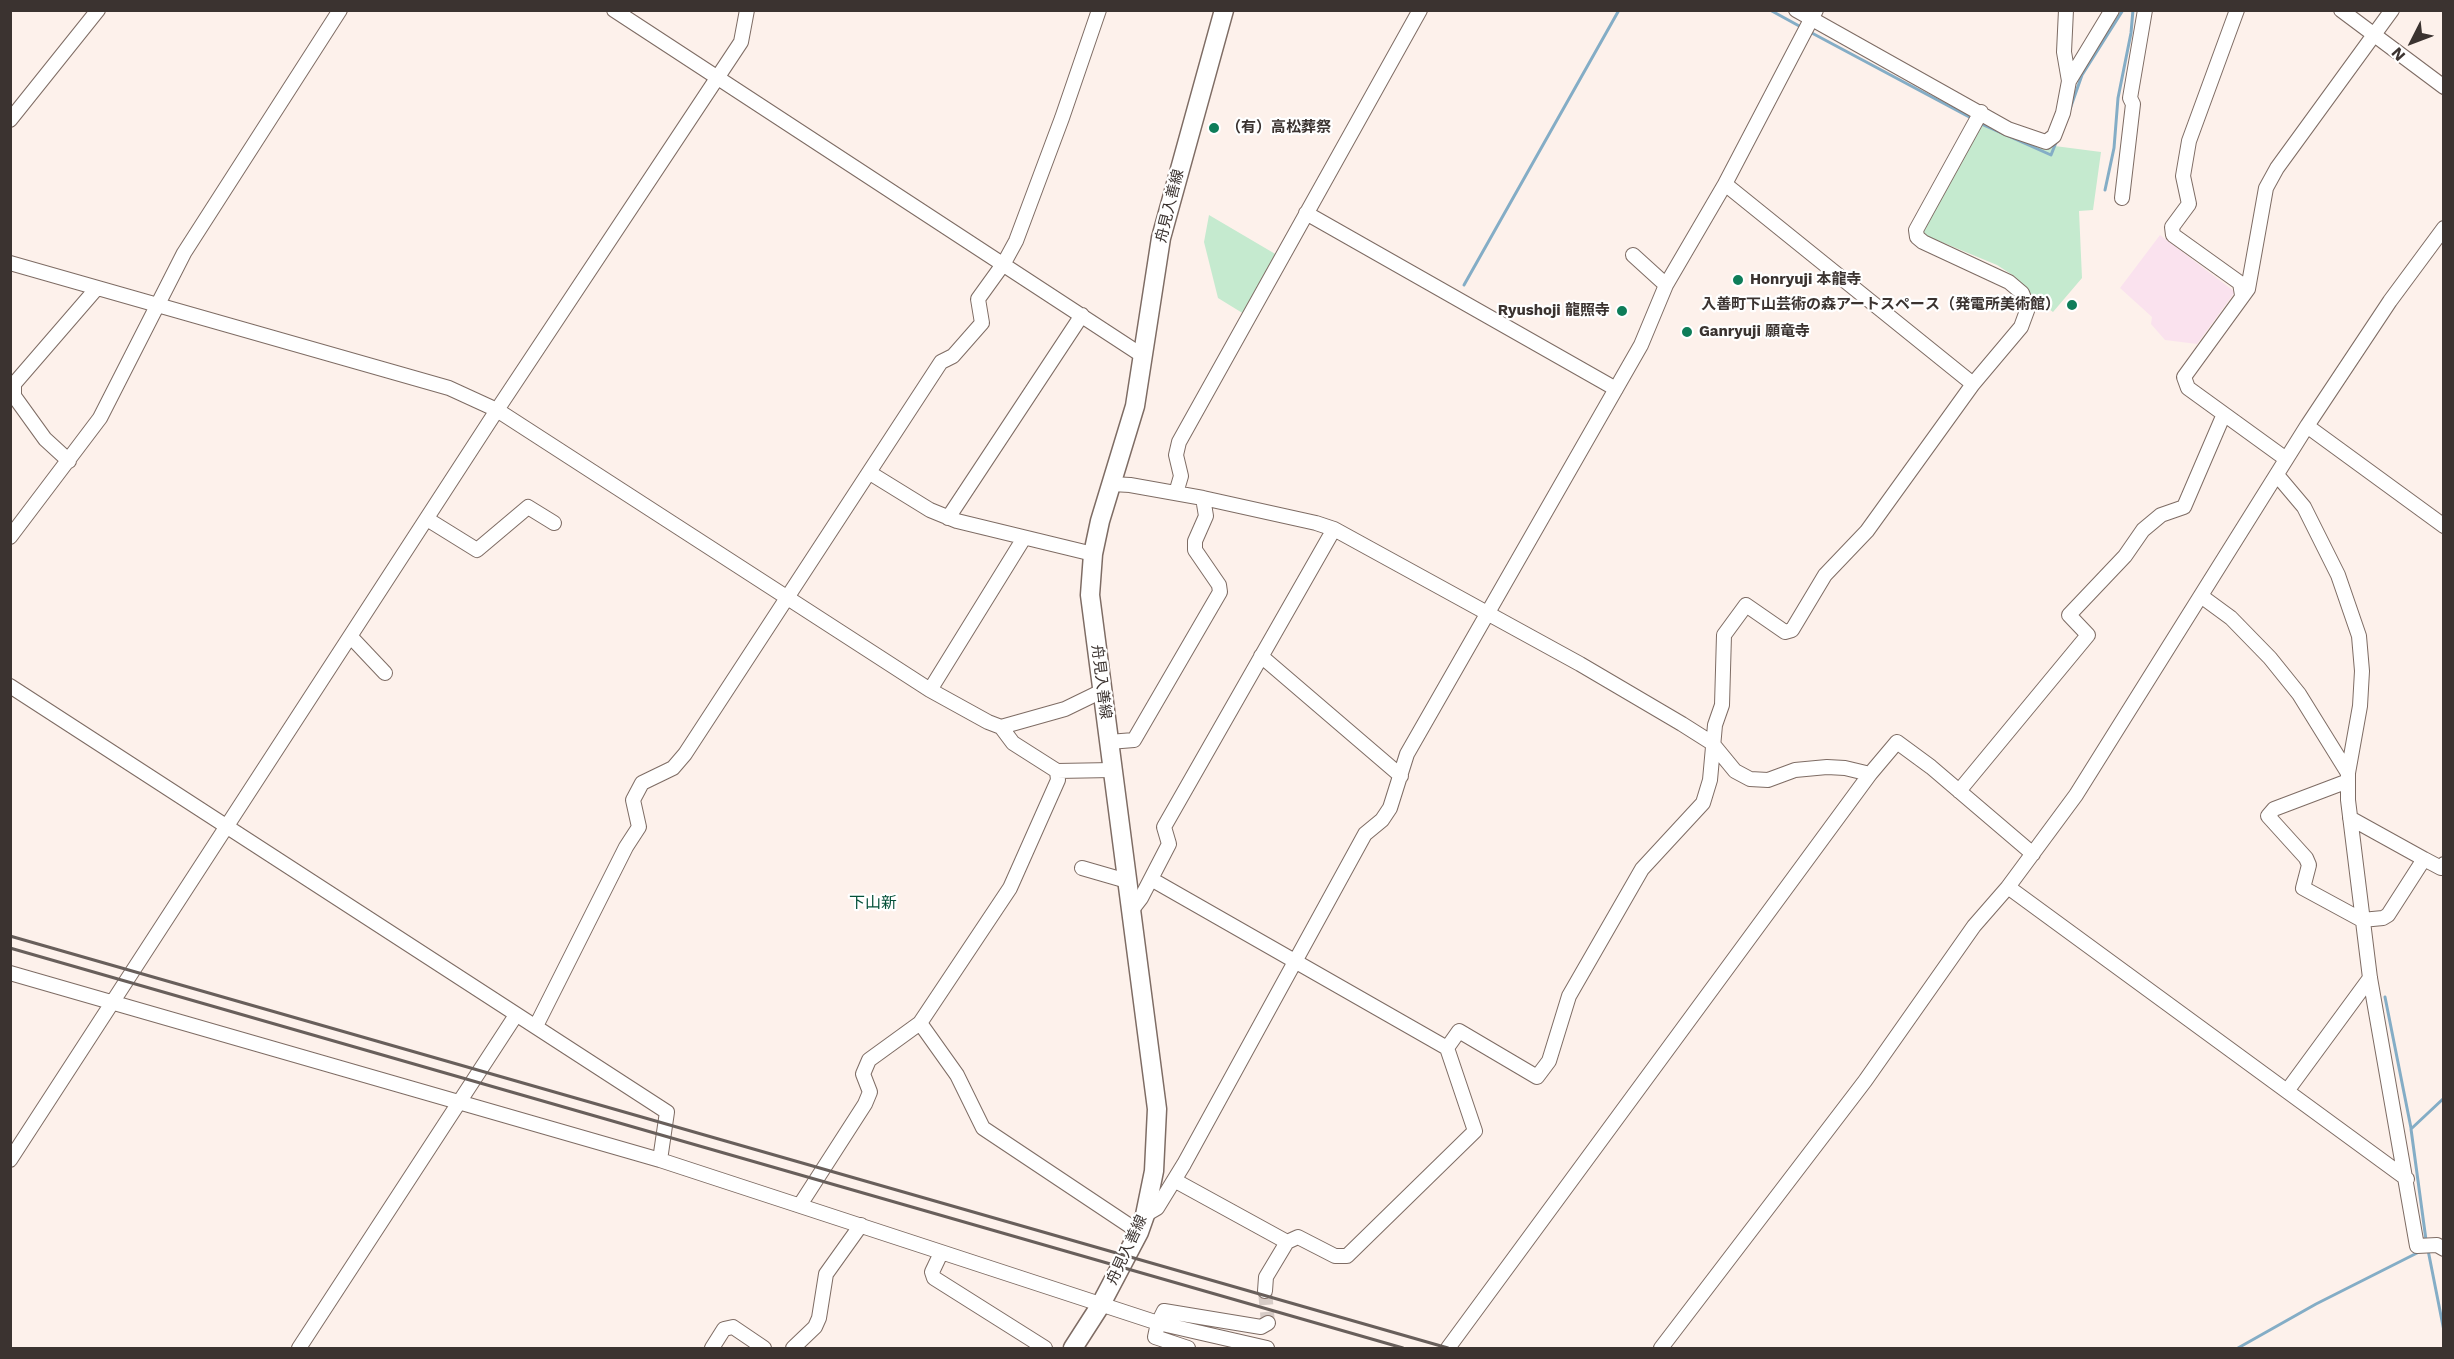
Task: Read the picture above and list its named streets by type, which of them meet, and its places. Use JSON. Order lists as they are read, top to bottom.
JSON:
{
  "streets": {
    "main road": ["舟見入善線"]
  },
  "districts": ["下山新"],
  "places": [
    "（有）高松葬祭",
    "Honryuji 本龍寺",
    "入善町下山芸術の森アートスペース（発電所美術館）",
    "Ryushoji 龍照寺",
    "Ganryuji 願竜寺"
  ],
  "north": "bottom left"
}
